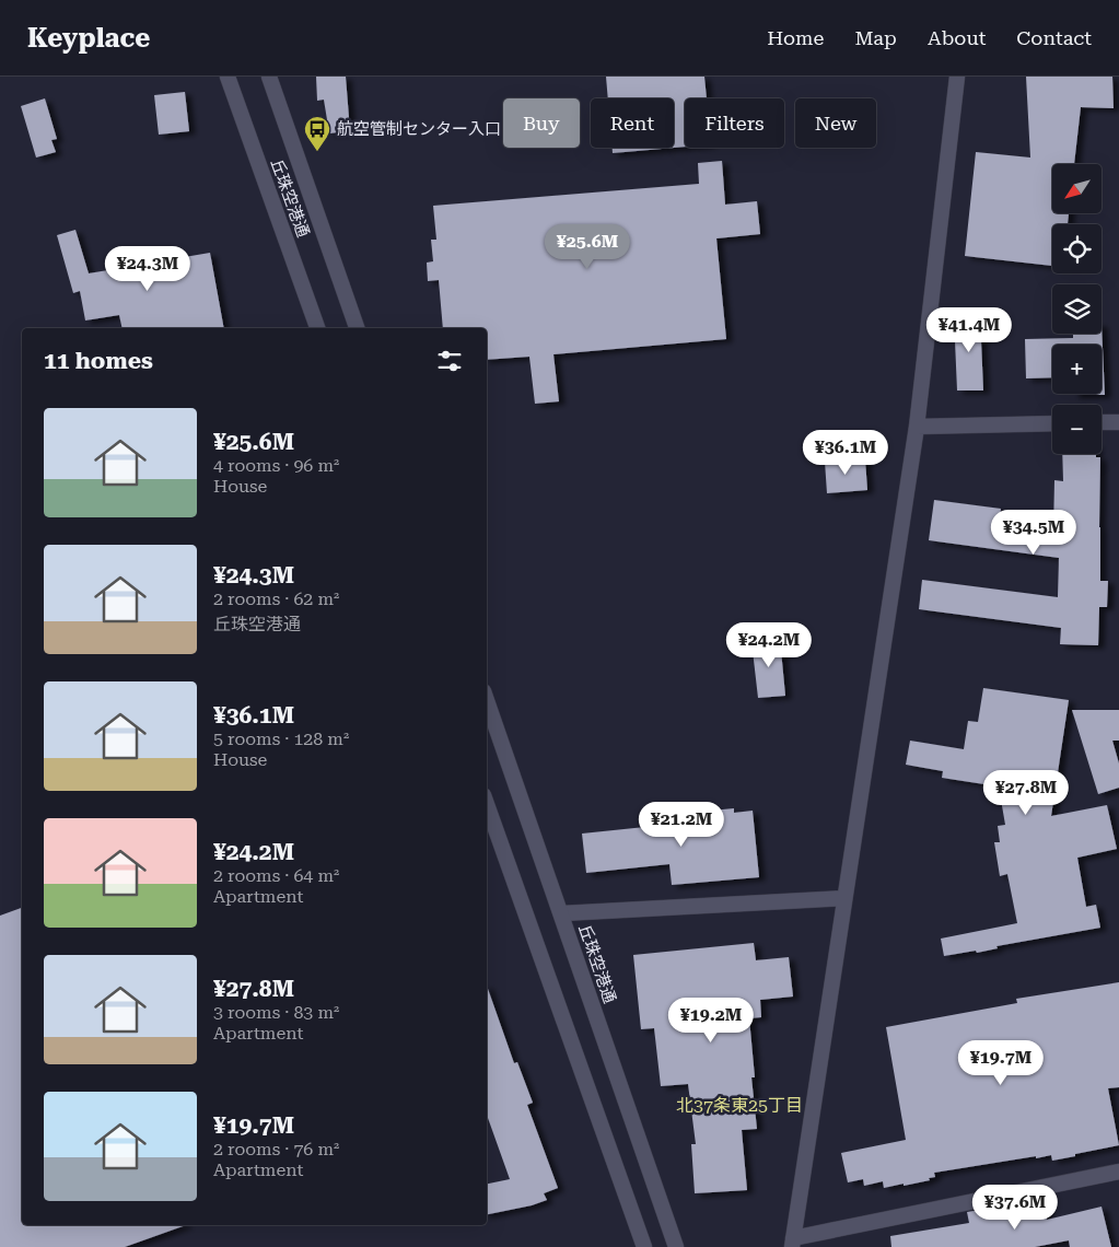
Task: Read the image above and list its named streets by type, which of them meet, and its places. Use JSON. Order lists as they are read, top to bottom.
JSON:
{
  "streets": {
    "street": ["丘珠空港通"]
  },
  "districts": ["北37条東25丁目"],
  "places": {
    "bus stop": ["航空管制センター入口"]
  },
  "north": "bottom left",
  "page": {
    "header": "Keyplace",
    "nav": [
      "Home",
      "Map",
      "About",
      "Contact"
    ],
    "chip": [
      "Buy",
      "Rent",
      "Filters",
      "New"
    ],
    "map_buttons": ["+", "−"],
    "price": [
      "¥25.6M",
      "¥24.3M",
      "¥41.4M",
      "¥36.1M",
      "¥34.5M",
      "¥24.2M",
      "¥27.8M",
      "¥21.2M",
      "¥19.2M",
      "¥19.7M",
      "¥37.6M"
    ],
    "heading": "11 homes",
    "list": [
      {
        "name": "¥25.6M",
        "note": "4 rooms · 96 m² · House"
      },
      {
        "name": "¥24.3M",
        "note": "2 rooms · 62 m² · 丘珠空港通"
      },
      {
        "name": "¥36.1M",
        "note": "5 rooms · 128 m² · House"
      },
      {
        "name": "¥24.2M",
        "note": "2 rooms · 64 m² · Apartment"
      },
      {
        "name": "¥27.8M",
        "note": "3 rooms · 83 m² · Apartment"
      },
      {
        "name": "¥19.7M",
        "note": "2 rooms · 76 m² · Apartment"
      }
    ]
  }
}
